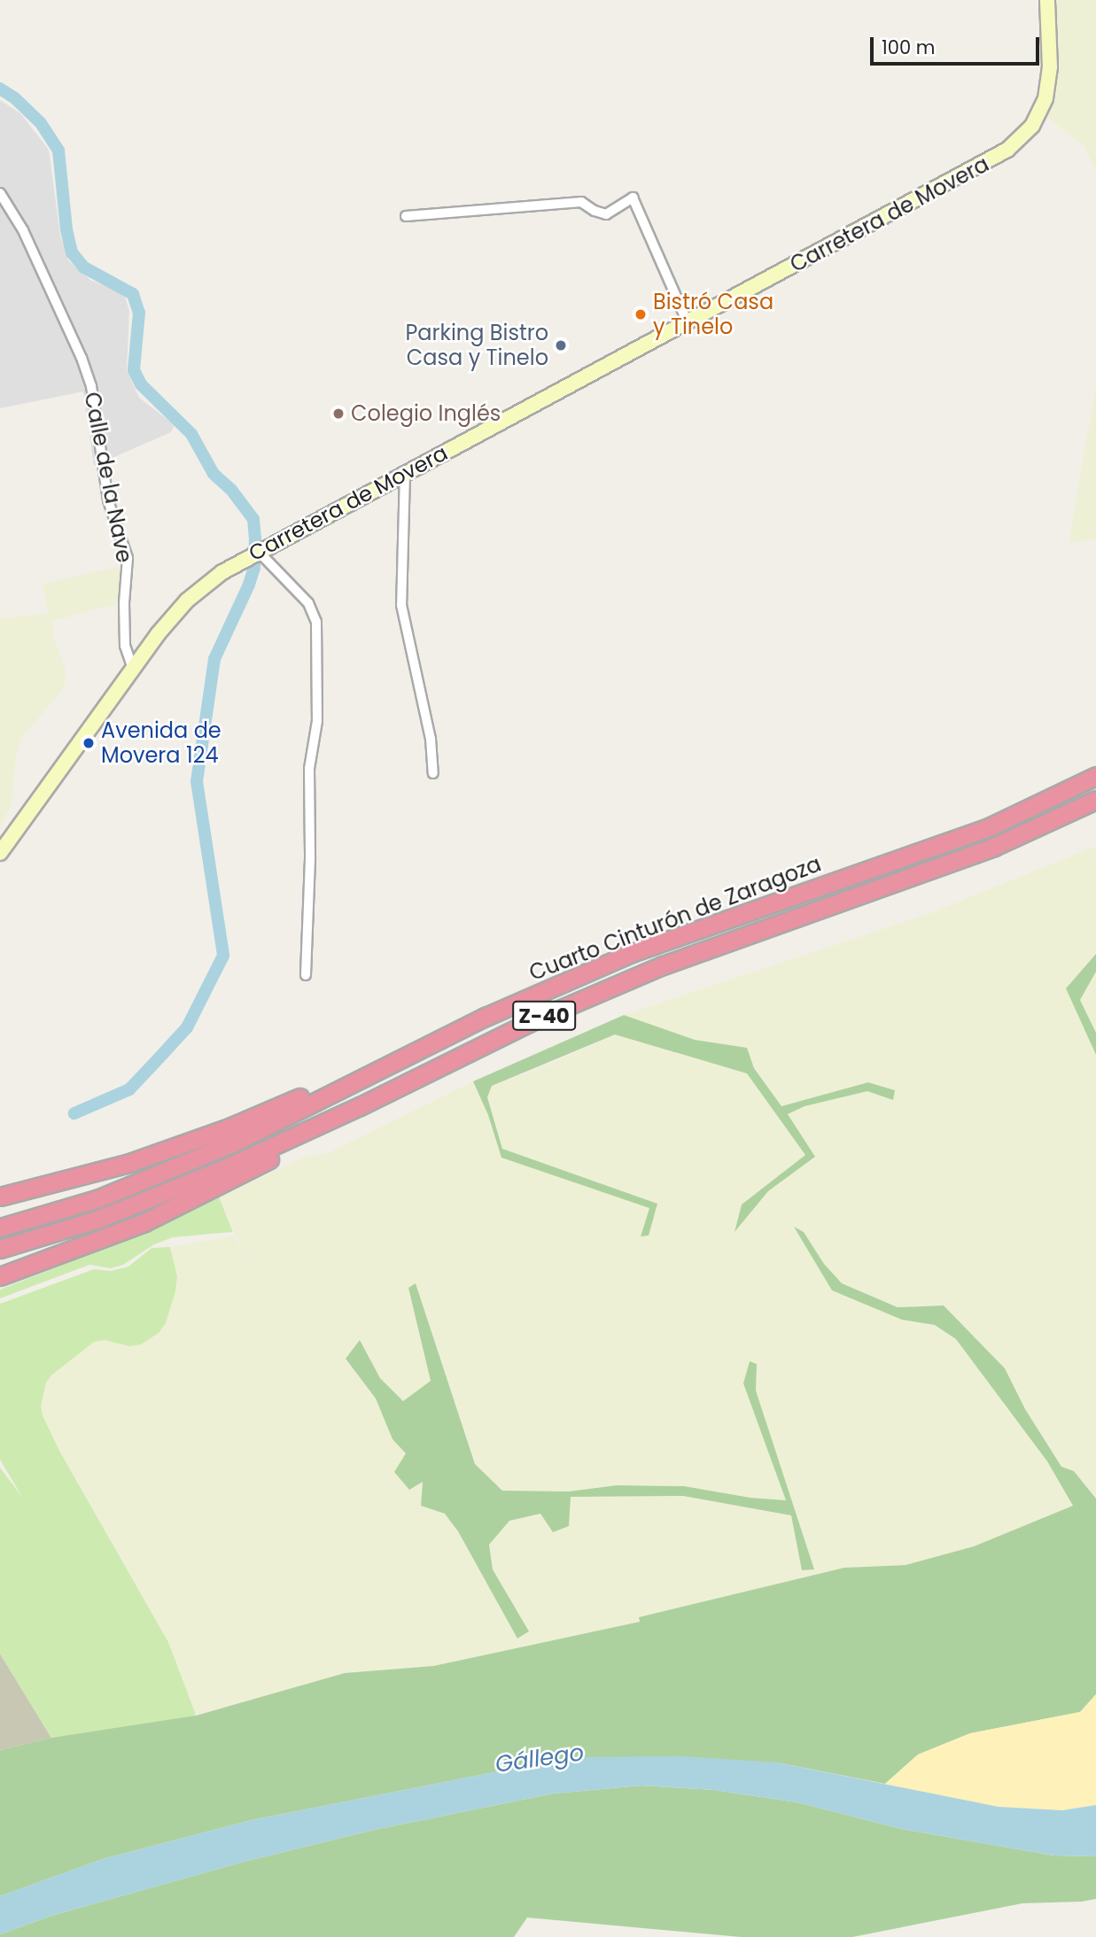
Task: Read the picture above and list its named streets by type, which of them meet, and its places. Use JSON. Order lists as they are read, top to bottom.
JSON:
{
  "streets": {
    "highway": ["Cuarto Cinturón de Zaragoza", "Z-40"],
    "main road": ["Carretera de Movera"],
    "street": ["Calle de la Nave"]
  },
  "crossings": [
    ["Carretera de Movera", "Calle de la Nave"]
  ],
  "water": ["Gállego"],
  "places": [
    "Bistró Casa y Tinelo",
    "Parking Bistro Casa y Tinelo",
    "Colegio Inglés",
    "Avenida de Movera 124"
  ],
  "scale_bar": "100 m"
}
